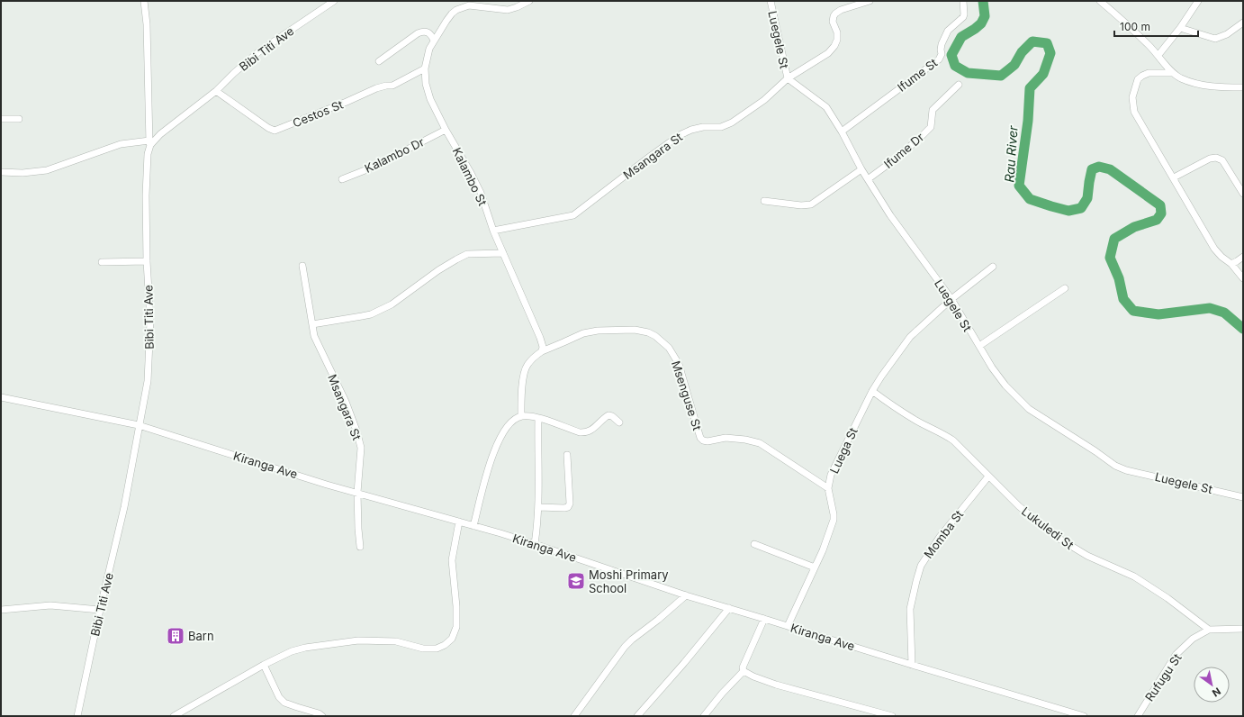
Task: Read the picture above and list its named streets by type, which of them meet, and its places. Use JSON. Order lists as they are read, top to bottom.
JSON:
{
  "streets": {
    "street": [
      "Luegele St",
      "Bibi Titi Ave",
      "Ifume St",
      "Cestos St",
      "Ifume Dr",
      "Kalambo Dr",
      "Msangara St",
      "Kalambo St",
      "Msenguse St",
      "Luega St",
      "Kiranga Ave",
      "Lukuledi St",
      "Momba St",
      "Rufugu St"
    ]
  },
  "crossings": [
    ["Luegele St", "Ifume St"],
    ["Luegele St", "Ifume Dr"],
    ["Luegele St", "Msangara St"],
    ["Luegele St", "Luega St"],
    ["Bibi Titi Ave", "Cestos St"],
    ["Bibi Titi Ave", "Kiranga Ave"],
    ["Cestos St", "Kalambo St"],
    ["Kalambo Dr", "Kalambo St"],
    ["Msangara St", "Kalambo St"],
    ["Msangara St", "Kiranga Ave"],
    ["Kalambo St", "Msenguse St"],
    ["Msenguse St", "Luega St"],
    ["Luega St", "Kiranga Ave"],
    ["Luega St", "Lukuledi St"],
    ["Kiranga Ave", "Momba St"],
    ["Lukuledi St", "Momba St"],
    ["Lukuledi St", "Rufugu St"]
  ],
  "water": ["Rau River"],
  "places": {
    "school or university": ["Moshi Primary School"],
    "building": ["Barn"]
  },
  "scale_bar": "100 m",
  "north": "bottom right"
}
